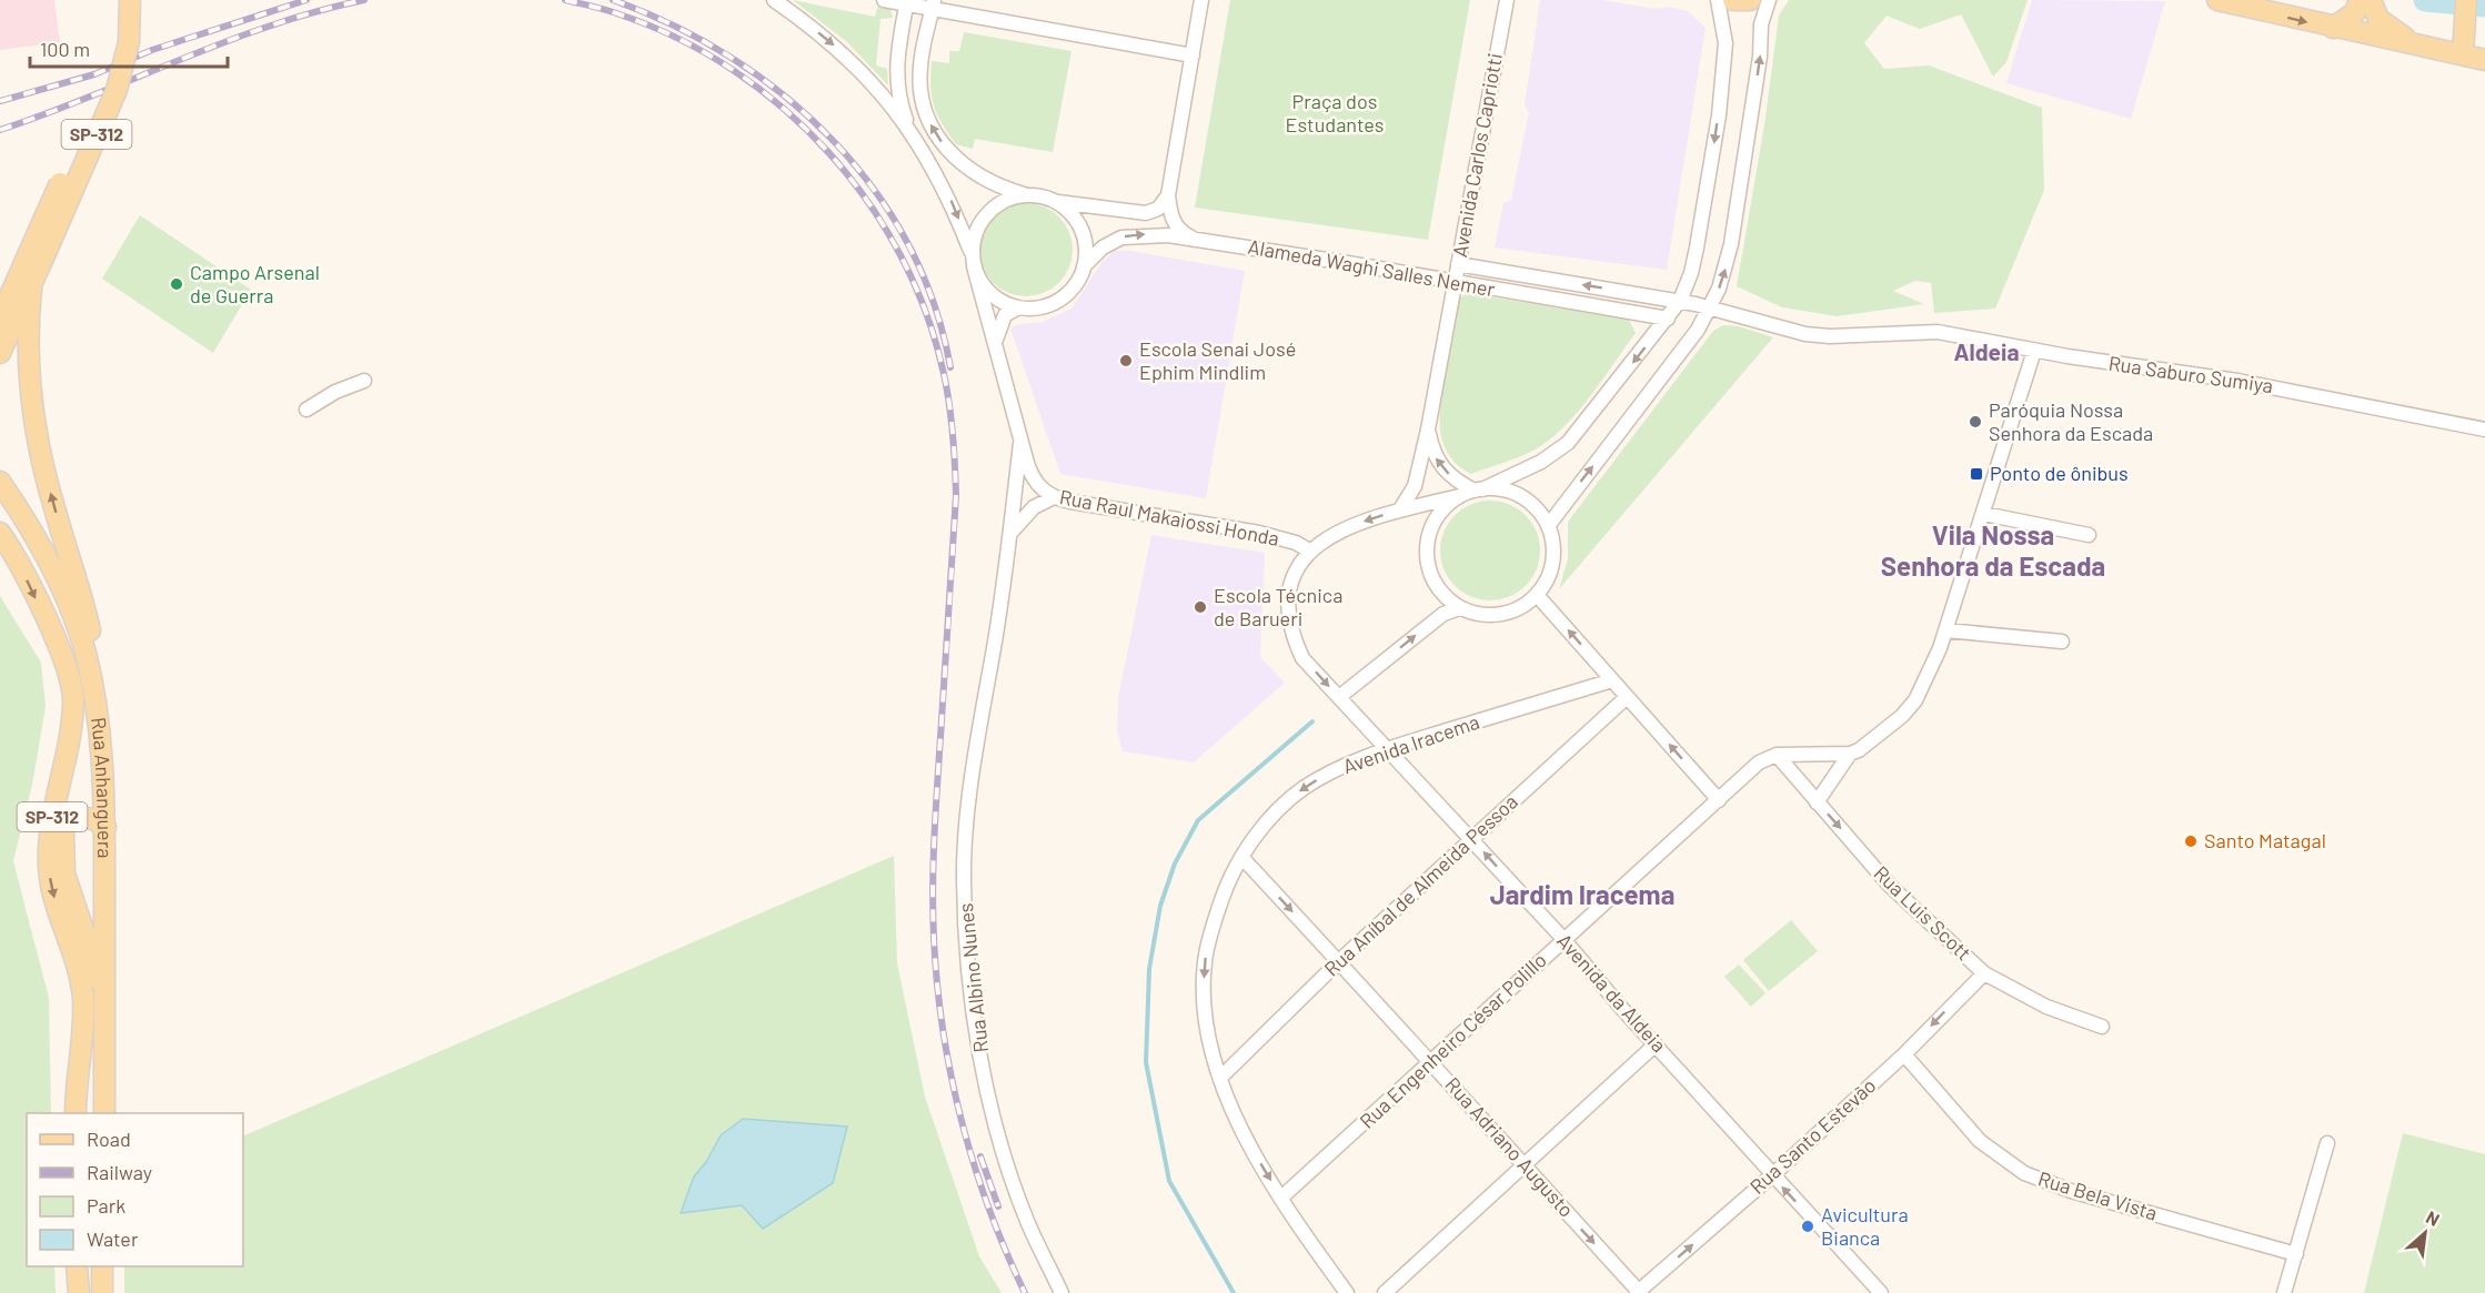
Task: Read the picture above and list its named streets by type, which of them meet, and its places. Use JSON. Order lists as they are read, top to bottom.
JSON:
{
  "streets": {
    "main road": ["SP-312", "Rua Anhanguera"],
    "street": [
      "Avenida Carlos Capriotti",
      "Alameda Waghi Salles Nemer",
      "Rua Saburo Sumiya",
      "Rua Raul Makaiossi Honda",
      "Avenida Iracema",
      "Rua Aníbal de Almeida Pessoa",
      "Rua Luis Scott",
      "Rua Albino Nunes",
      "Avenida da Aldeia",
      "Rua Engenheiro César Polillo",
      "Rua Santo Estevão",
      "Rua Adriano Augusto",
      "Rua Bela Vista"
    ]
  },
  "crossings": [
    ["SP-312", "Rua Anhanguera"],
    ["Avenida Carlos Capriotti", "Alameda Waghi Salles Nemer"],
    ["Alameda Waghi Salles Nemer", "Rua Saburo Sumiya"],
    ["Rua Raul Makaiossi Honda", "Rua Albino Nunes"],
    ["Rua Raul Makaiossi Honda", "Avenida da Aldeia"],
    ["Avenida Iracema", "Rua Aníbal de Almeida Pessoa"],
    ["Avenida Iracema", "Avenida da Aldeia"],
    ["Avenida Iracema", "Rua Engenheiro César Polillo"],
    ["Avenida Iracema", "Rua Adriano Augusto"],
    ["Rua Aníbal de Almeida Pessoa", "Avenida da Aldeia"],
    ["Rua Aníbal de Almeida Pessoa", "Rua Adriano Augusto"],
    ["Rua Luis Scott", "Rua Engenheiro César Polillo"],
    ["Rua Luis Scott", "Rua Santo Estevão"],
    ["Avenida da Aldeia", "Rua Engenheiro César Polillo"],
    ["Avenida da Aldeia", "Rua Santo Estevão"],
    ["Rua Engenheiro César Polillo", "Rua Adriano Augusto"],
    ["Rua Santo Estevão", "Rua Adriano Augusto"],
    ["Rua Santo Estevão", "Rua Bela Vista"]
  ],
  "one_way": ["Avenida Iracema", "Rua Luis Scott", "Rua Adriano Augusto"],
  "districts": ["Aldeia", "Vila Nossa Senhora da Escada", "Jardim Iracema"],
  "parks": ["Praça dos Estudantes"],
  "places": {
    "other": [
      "Campo Arsenal de Guerra",
      "Escola Senai José Ephim Mindlim",
      "Paróquia Nossa Senhora da Escada",
      "Escola Técnica de Barueri",
      "Santo Matagal",
      "Avicultura Bianca"
    ],
    "transit": ["Ponto de ônibus"]
  },
  "legend": [
    "Road",
    "Railway",
    "Park",
    "Water"
  ],
  "scale_bar": "100 m",
  "north": "top right"
}
